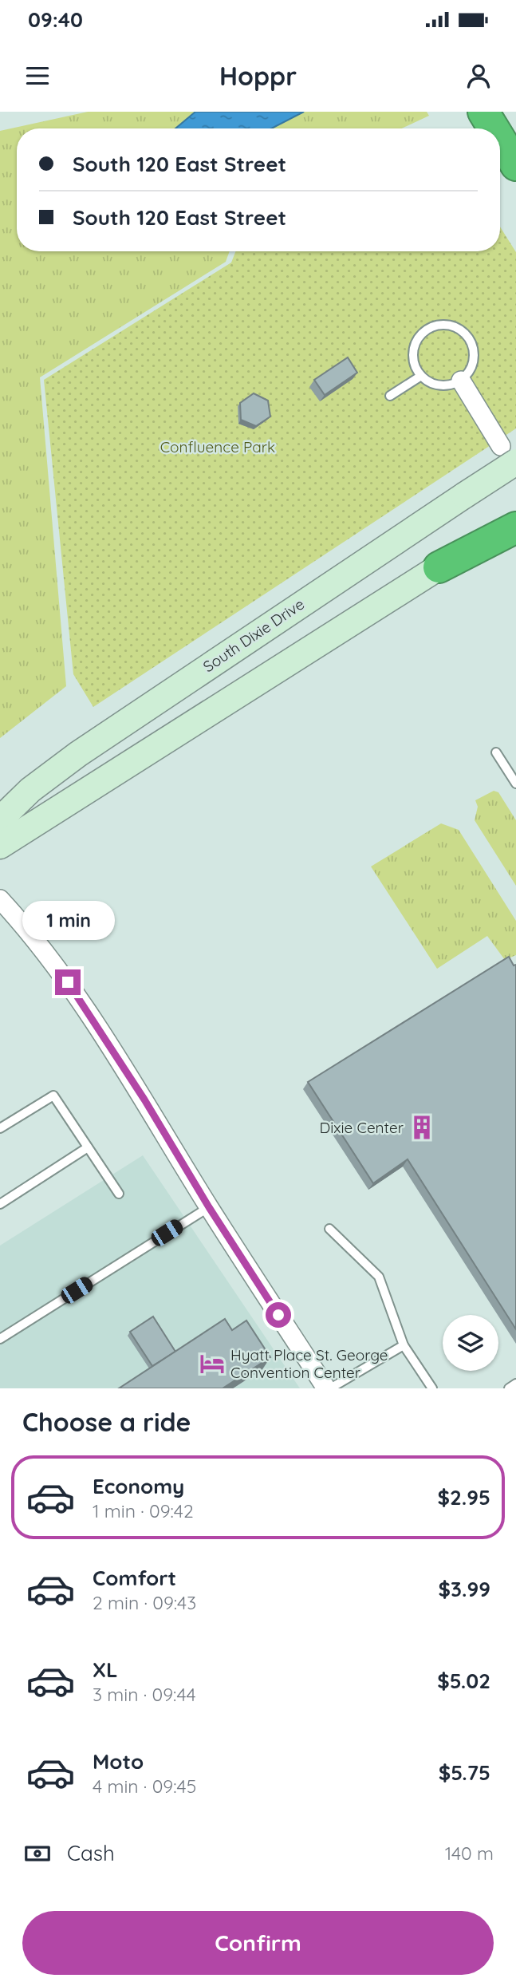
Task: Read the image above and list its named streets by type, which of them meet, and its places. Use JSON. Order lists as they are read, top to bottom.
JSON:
{
  "streets": {
    "main road": ["South Dixie Drive"]
  },
  "parks": ["Confluence Park"],
  "places": {
    "building": ["Dixie Center"],
    "hotel": ["Hyatt Place St. George Convention Center"]
  },
  "page": {
    "status": "09:40",
    "header": "Hoppr",
    "banner": ["South 120 East Street", "South 120 East Street"],
    "bubble": "1 min",
    "heading": "Choose a ride",
    "list": [
      {
        "name": "Economy",
        "note": "1 min · 09:42",
        "value": "$2.95"
      },
      {
        "name": "Comfort",
        "note": "2 min · 09:43",
        "value": "$3.99"
      },
      {
        "name": "XL",
        "note": "3 min · 09:44",
        "value": "$5.02"
      },
      {
        "name": "Moto",
        "note": "4 min · 09:45",
        "value": "$5.75"
      }
    ],
    "pay": ["Cash", "140 m"],
    "buttons": "Confirm"
  }
}
